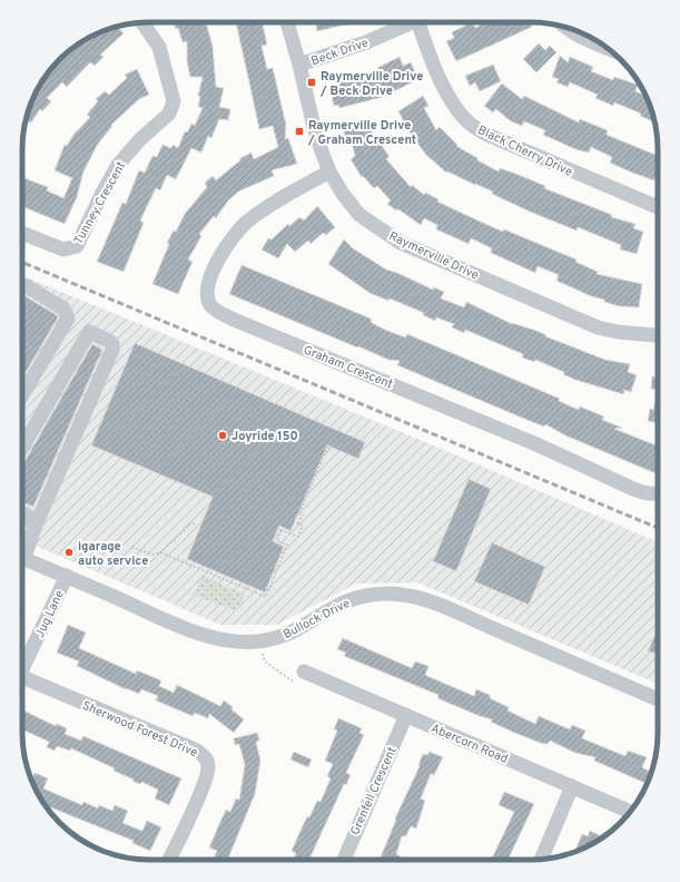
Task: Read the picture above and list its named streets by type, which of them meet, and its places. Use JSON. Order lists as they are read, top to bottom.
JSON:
{
  "streets": {
    "street": [
      "Beck Drive",
      "Black Cherry Drive",
      "Tunney Crescent",
      "Raymerville Drive",
      "Graham Crescent",
      "Jug Lane",
      "Bullock Drive",
      "Sherwood Forest Drive",
      "Abercorn Road",
      "Grenfell Crescent"
    ]
  },
  "crossings": [
    ["Beck Drive", "Raymerville Drive"],
    ["Raymerville Drive", "Graham Crescent"],
    ["Jug Lane", "Bullock Drive"],
    ["Abercorn Road", "Grenfell Crescent"]
  ],
  "places": {
    "transit": ["Raymerville Drive / Beck Drive", "Raymerville Drive / Graham Crescent"],
    "other": ["Joyride 150", "igarage auto service"]
  }
}
